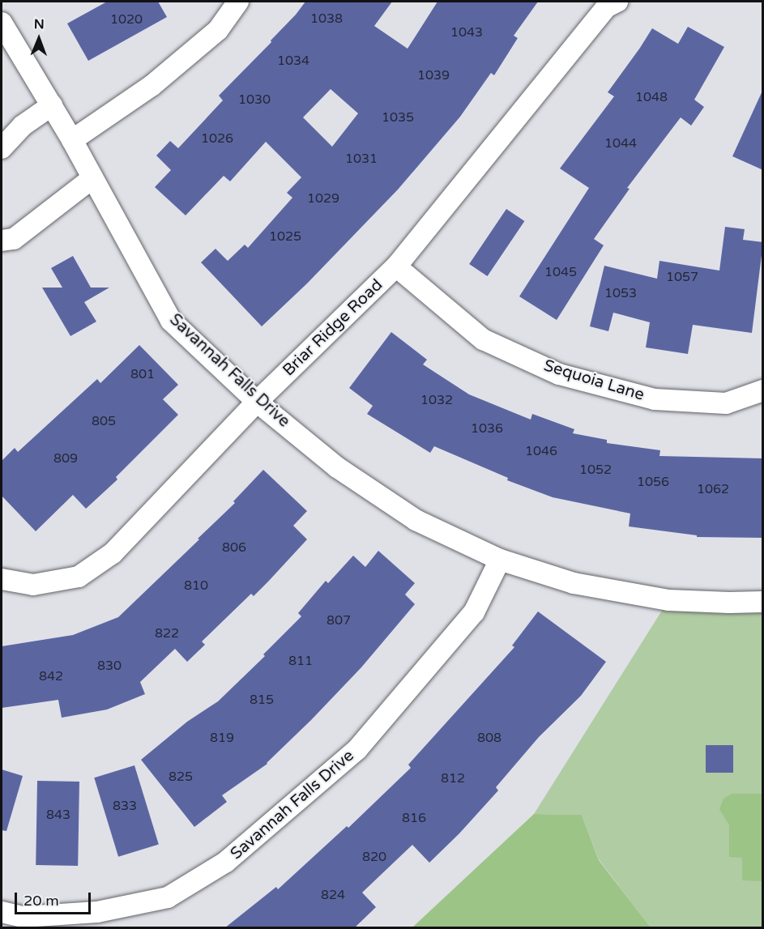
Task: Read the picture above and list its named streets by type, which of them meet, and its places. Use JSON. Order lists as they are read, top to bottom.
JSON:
{
  "streets": {
    "street": ["Briar Ridge Road", "Savannah Falls Drive", "Sequoia Lane"]
  },
  "crossings": [
    ["Briar Ridge Road", "Savannah Falls Drive"],
    ["Briar Ridge Road", "Sequoia Lane"]
  ],
  "house_numbers": [
    "1038",
    "1020",
    "1043",
    "1034",
    "1039",
    "1048",
    "1030",
    "1035",
    "1026",
    "1044",
    "1031",
    "1029",
    "1025",
    "1045",
    "1057",
    "1053",
    "801",
    "1032",
    "805",
    "1036",
    "1046",
    "809",
    "1052",
    "1056",
    "1062",
    "806",
    "810",
    "807",
    "822",
    "811",
    "830",
    "842",
    "815",
    "819",
    "808",
    "825",
    "812",
    "833",
    "843",
    "816",
    "820",
    "824"
  ],
  "scale_bar": "20 m",
  "north": "top"
}
